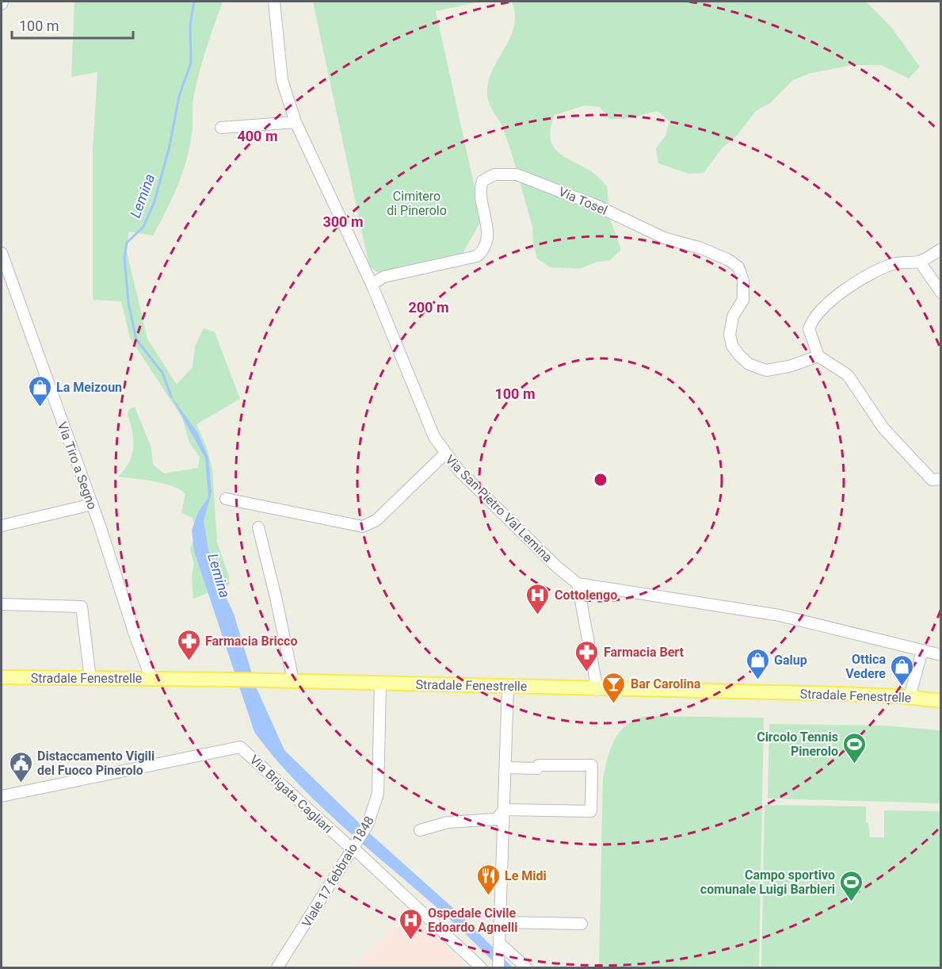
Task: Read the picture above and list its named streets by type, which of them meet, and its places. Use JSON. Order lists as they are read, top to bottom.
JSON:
{
  "streets": {
    "main road": ["Stradale Fenestrelle"],
    "street": [
      "Via Tosel",
      "Via Tiro a Segno",
      "Via San Pietro Val Lemina",
      "Via Brigata Cagliari",
      "Viale 17 febbraio 1848"
    ]
  },
  "crossings": [
    ["Via Tosel", "Via San Pietro Val Lemina"],
    ["Via Tiro a Segno", "Stradale Fenestrelle"],
    ["Stradale Fenestrelle", "Viale 17 febbraio 1848"],
    ["Via Brigata Cagliari", "Viale 17 febbraio 1848"]
  ],
  "water": ["Lemina"],
  "parks": ["Cimitero di Pinerolo"],
  "places": {
    "shop": ["La Meizoun", "Galup", "Ottica Vedere"],
    "hospital": ["Cottolengo", "Ospedale Civile Edoardo Agnelli"],
    "pharmacy": ["Farmacia Bricco", "Farmacia Bert"],
    "bar": ["Bar Carolina"],
    "sports": ["Circolo Tennis Pinerolo", "Campo sportivo comunale Luigi Barbieri"],
    "public building": ["Distaccamento Vigili del Fuoco Pinerolo"],
    "restaurant": ["Le Midi"]
  },
  "scale_bar": "100 m",
  "rings": [
    "400 m",
    "300 m",
    "200 m",
    "100 m"
  ]
}
